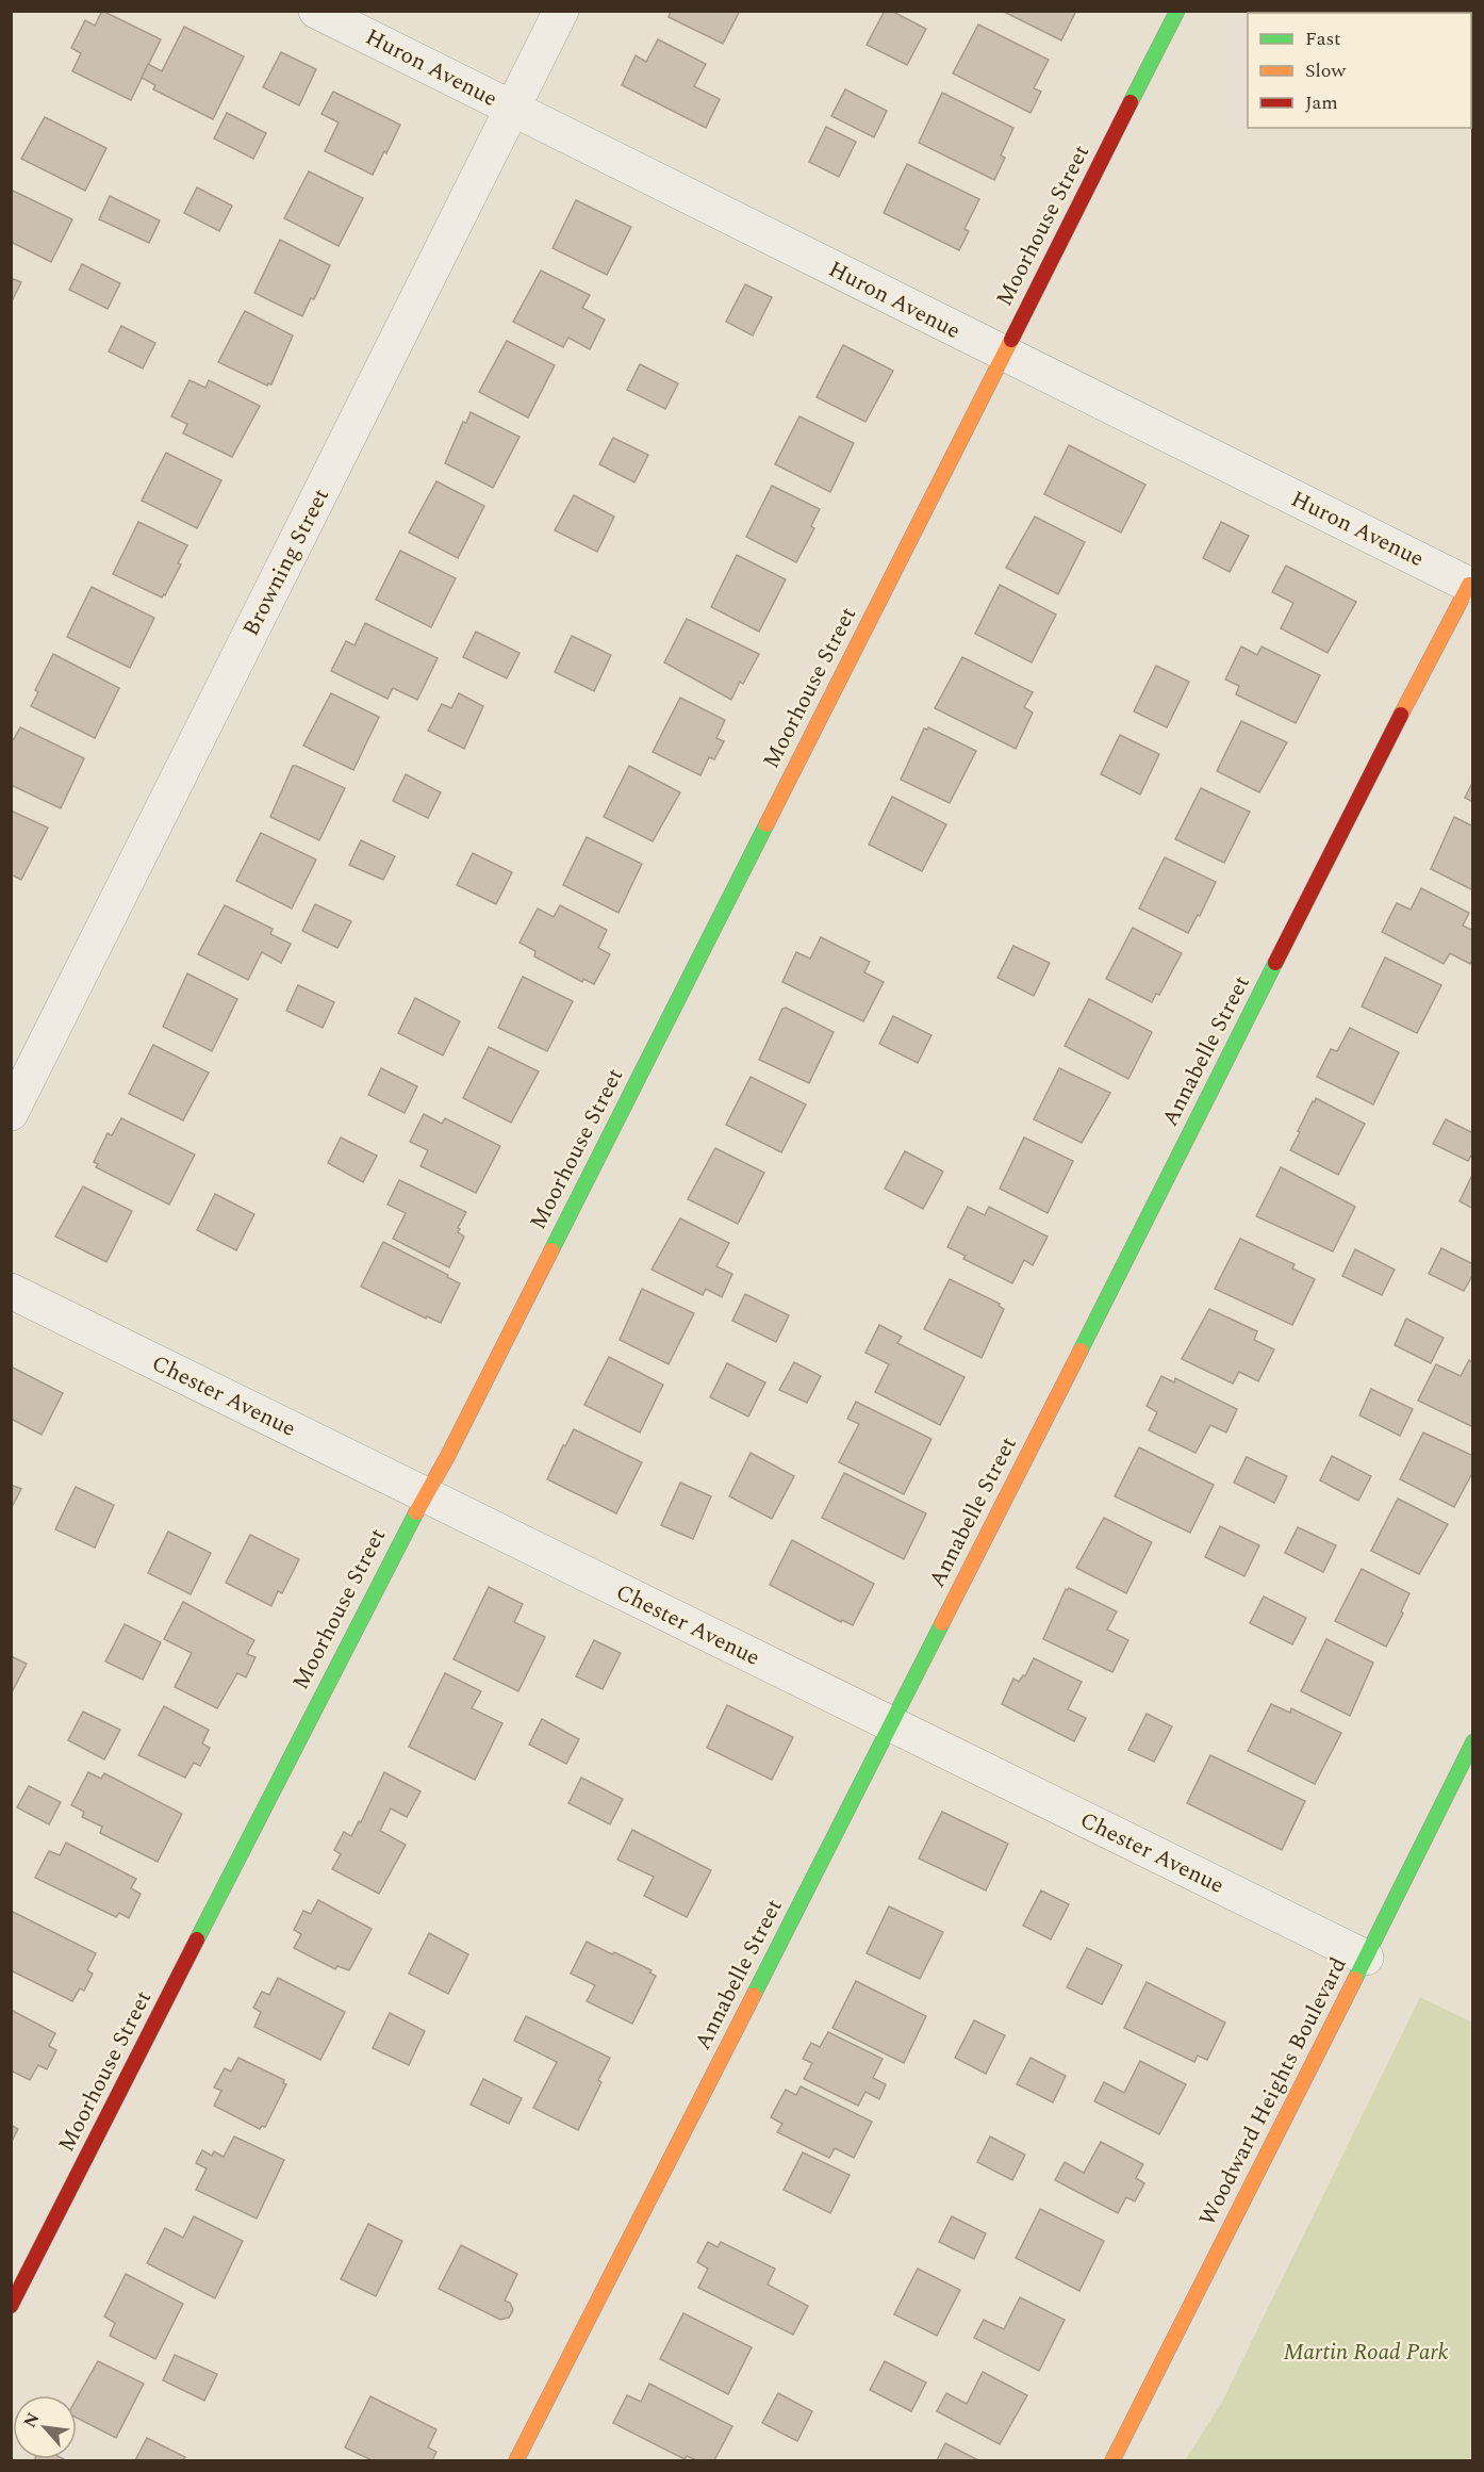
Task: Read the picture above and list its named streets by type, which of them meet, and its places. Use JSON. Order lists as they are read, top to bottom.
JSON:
{
  "streets": {
    "street": [
      "Huron Avenue",
      "Moorhouse Street",
      "Browning Street",
      "Annabelle Street",
      "Chester Avenue",
      "Woodward Heights Boulevard"
    ]
  },
  "crossings": [
    ["Huron Avenue", "Moorhouse Street"],
    ["Huron Avenue", "Browning Street"],
    ["Huron Avenue", "Annabelle Street"],
    ["Moorhouse Street", "Chester Avenue"],
    ["Annabelle Street", "Chester Avenue"],
    ["Chester Avenue", "Woodward Heights Boulevard"]
  ],
  "parks": ["Martin Road Park"],
  "legend": ["Fast", "Slow", "Jam"],
  "north": "top left"
}
